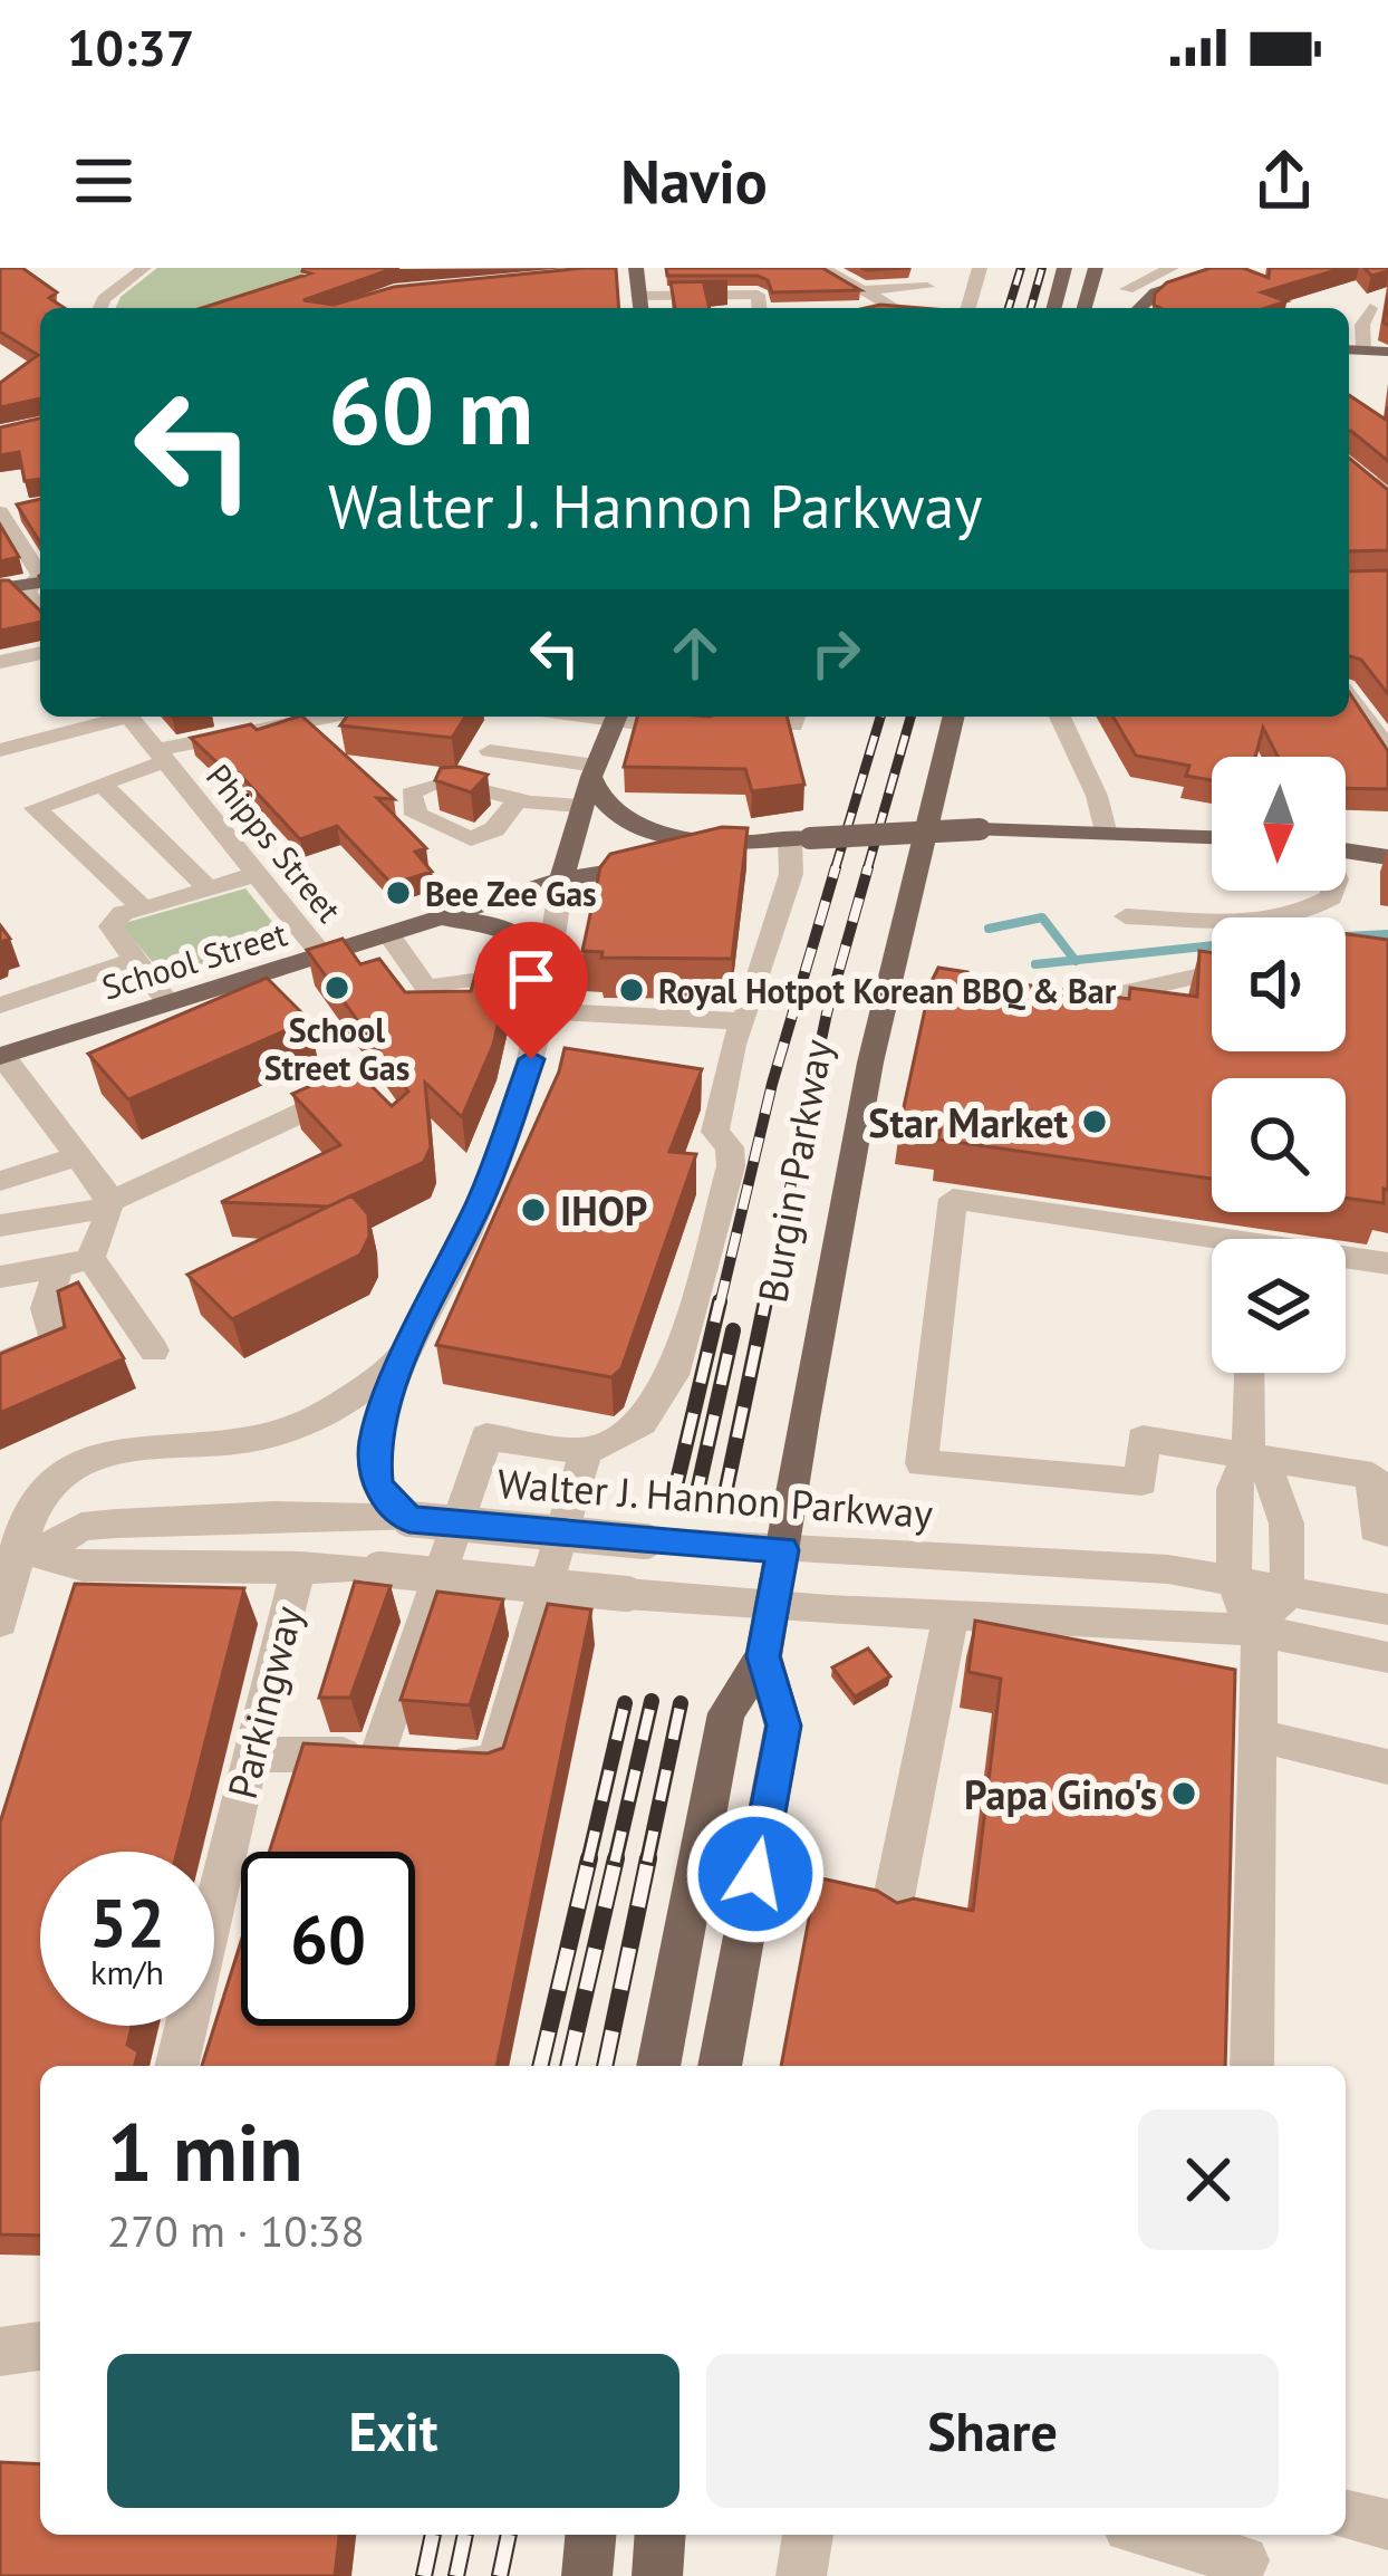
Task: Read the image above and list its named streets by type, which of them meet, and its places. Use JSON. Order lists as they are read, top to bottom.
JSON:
{
  "streets": {
    "main road": ["School Street", "Burgin Parkway"],
    "street": ["Phipps Street", "Walter J. Hannon Parkway", "Parkingway"]
  },
  "crossings": [
    ["Phipps Street", "School Street"],
    ["Burgin Parkway", "Walter J. Hannon Parkway"]
  ],
  "places": [
    "Bee Zee Gas",
    "School Street Gas",
    "Royal Hotpot Korean BBQ & Bar",
    "Star Market",
    "IHOP",
    "Papa Gino's"
  ],
  "north": "bottom",
  "page": {
    "status": "10:37",
    "header": "Navio",
    "turn": ["60 m", "Walter J. Hannon Parkway"],
    "speed": "52 km/h",
    "limit": "60",
    "heading": ["1 min", "270 m · 10:38"],
    "buttons": ["Exit", "Share"]
  }
}
